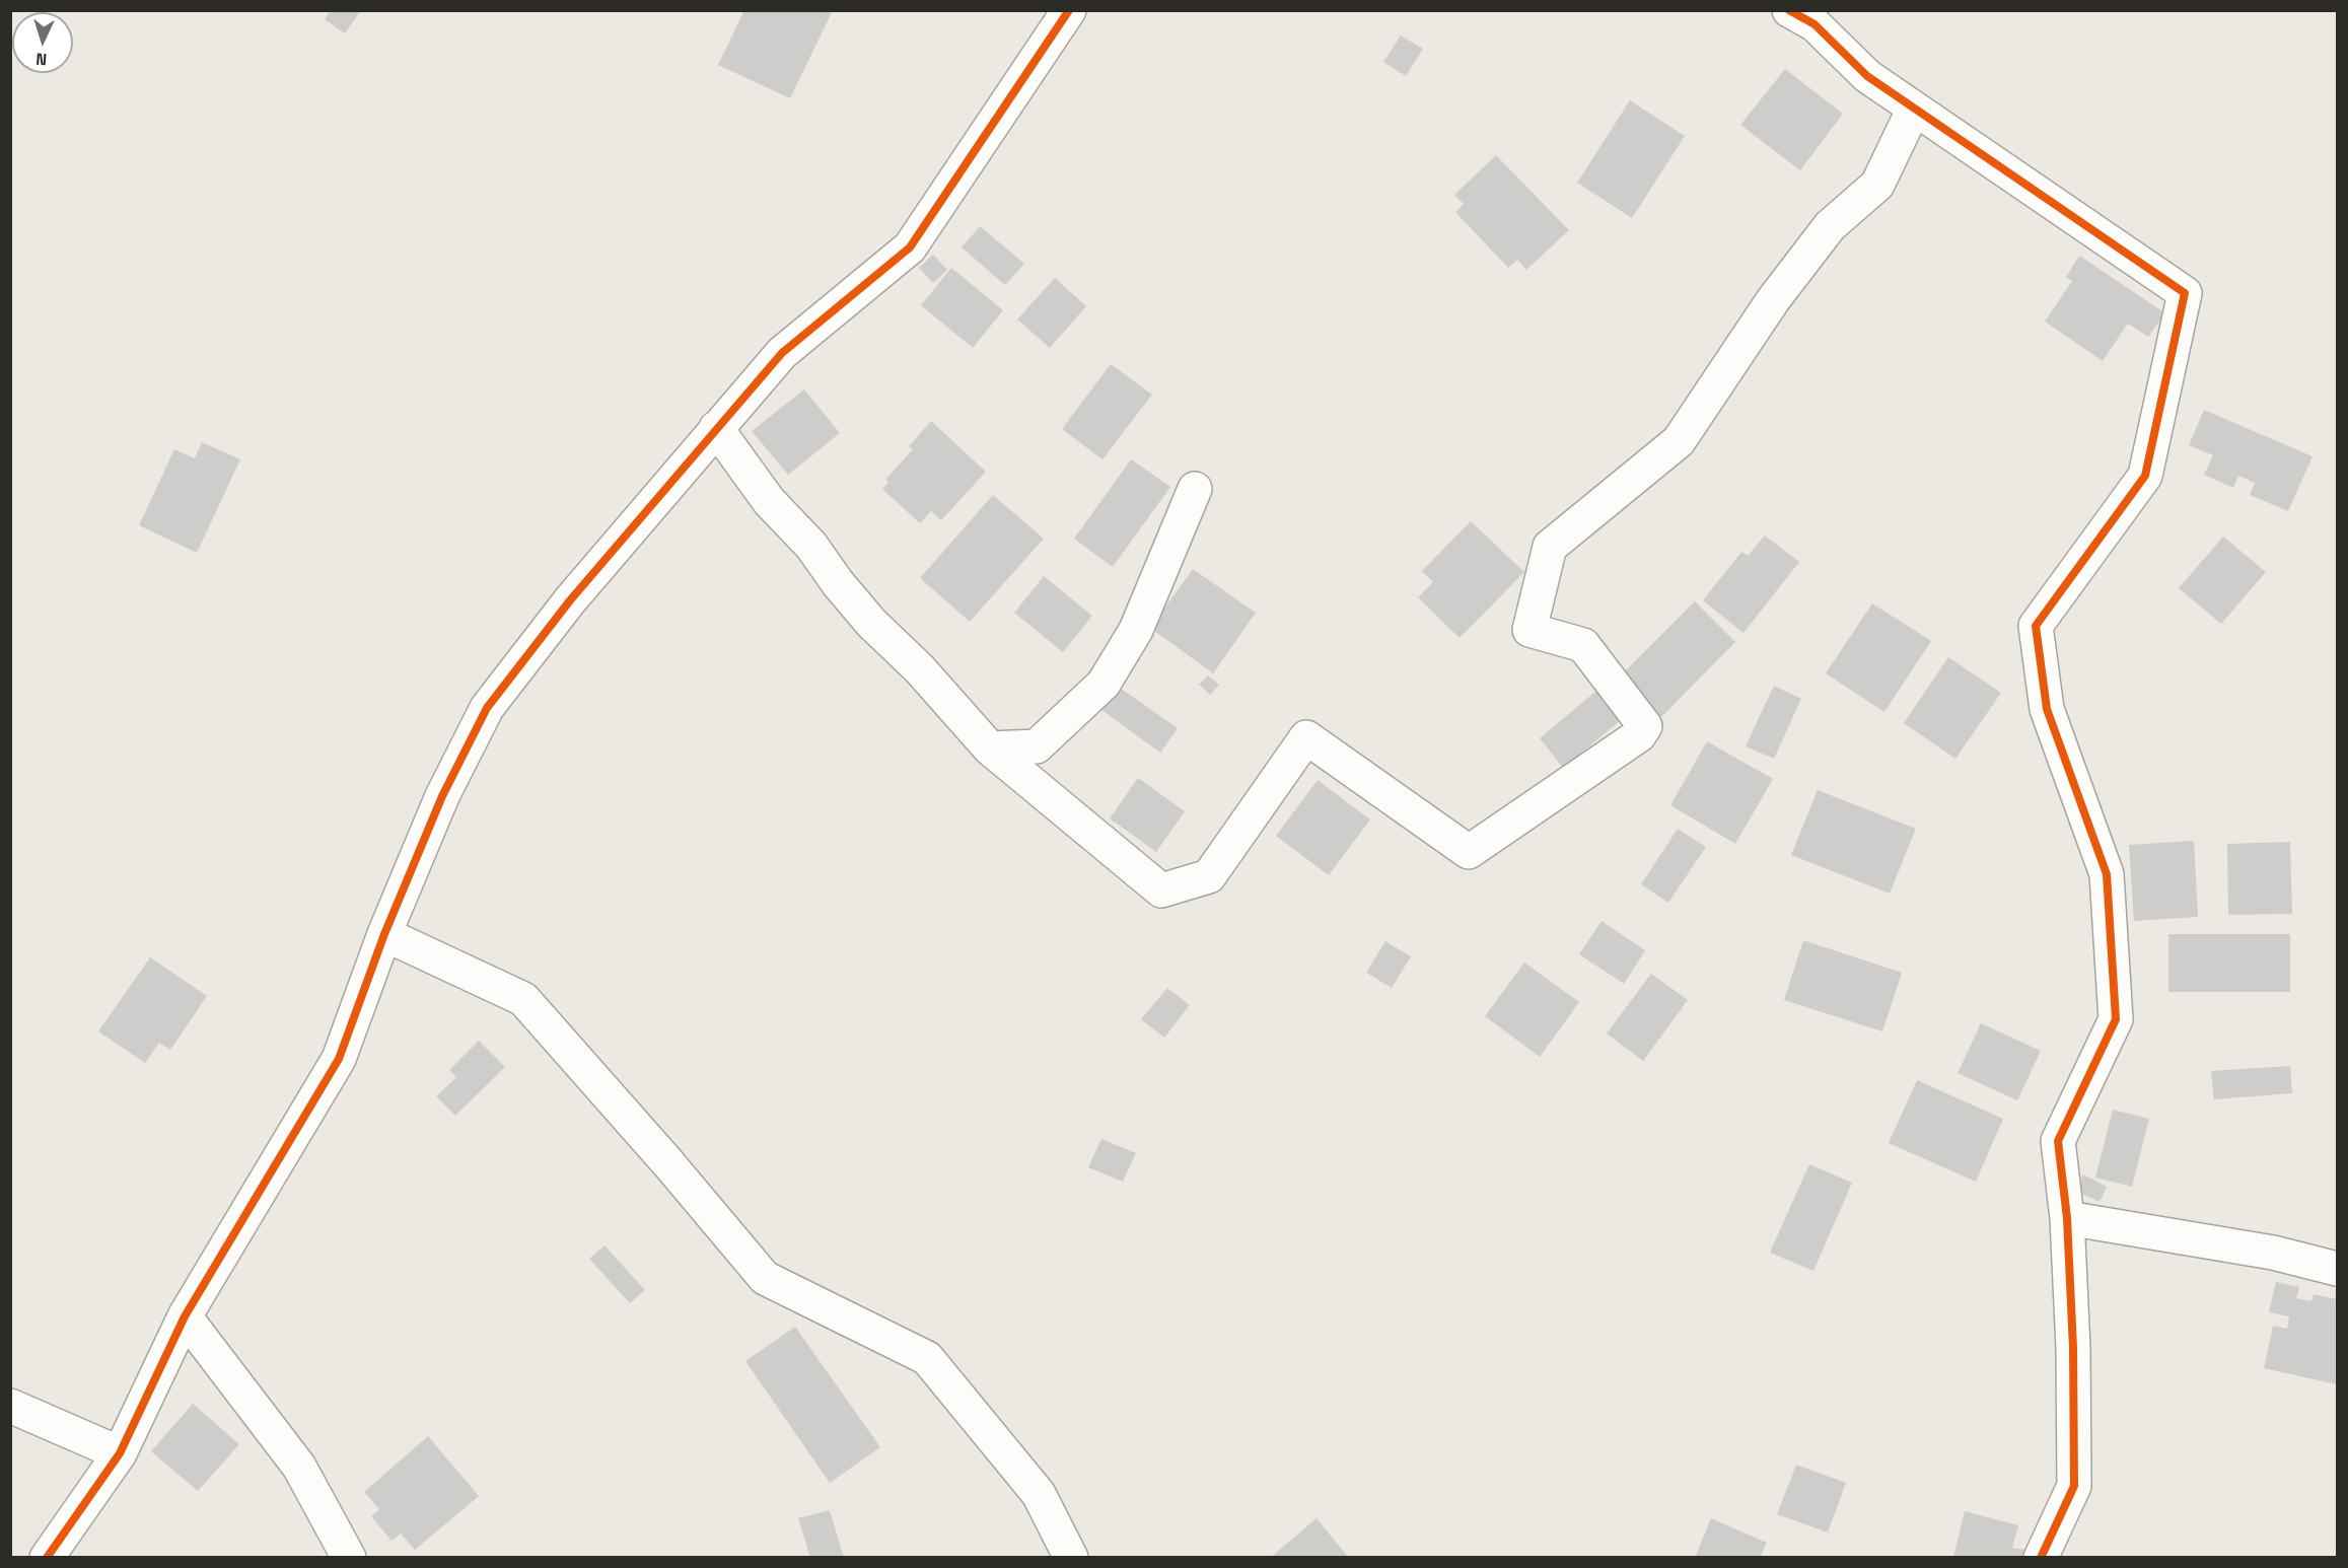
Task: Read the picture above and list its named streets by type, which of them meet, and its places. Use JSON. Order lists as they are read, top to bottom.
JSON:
{
  "north": "bottom"
}
